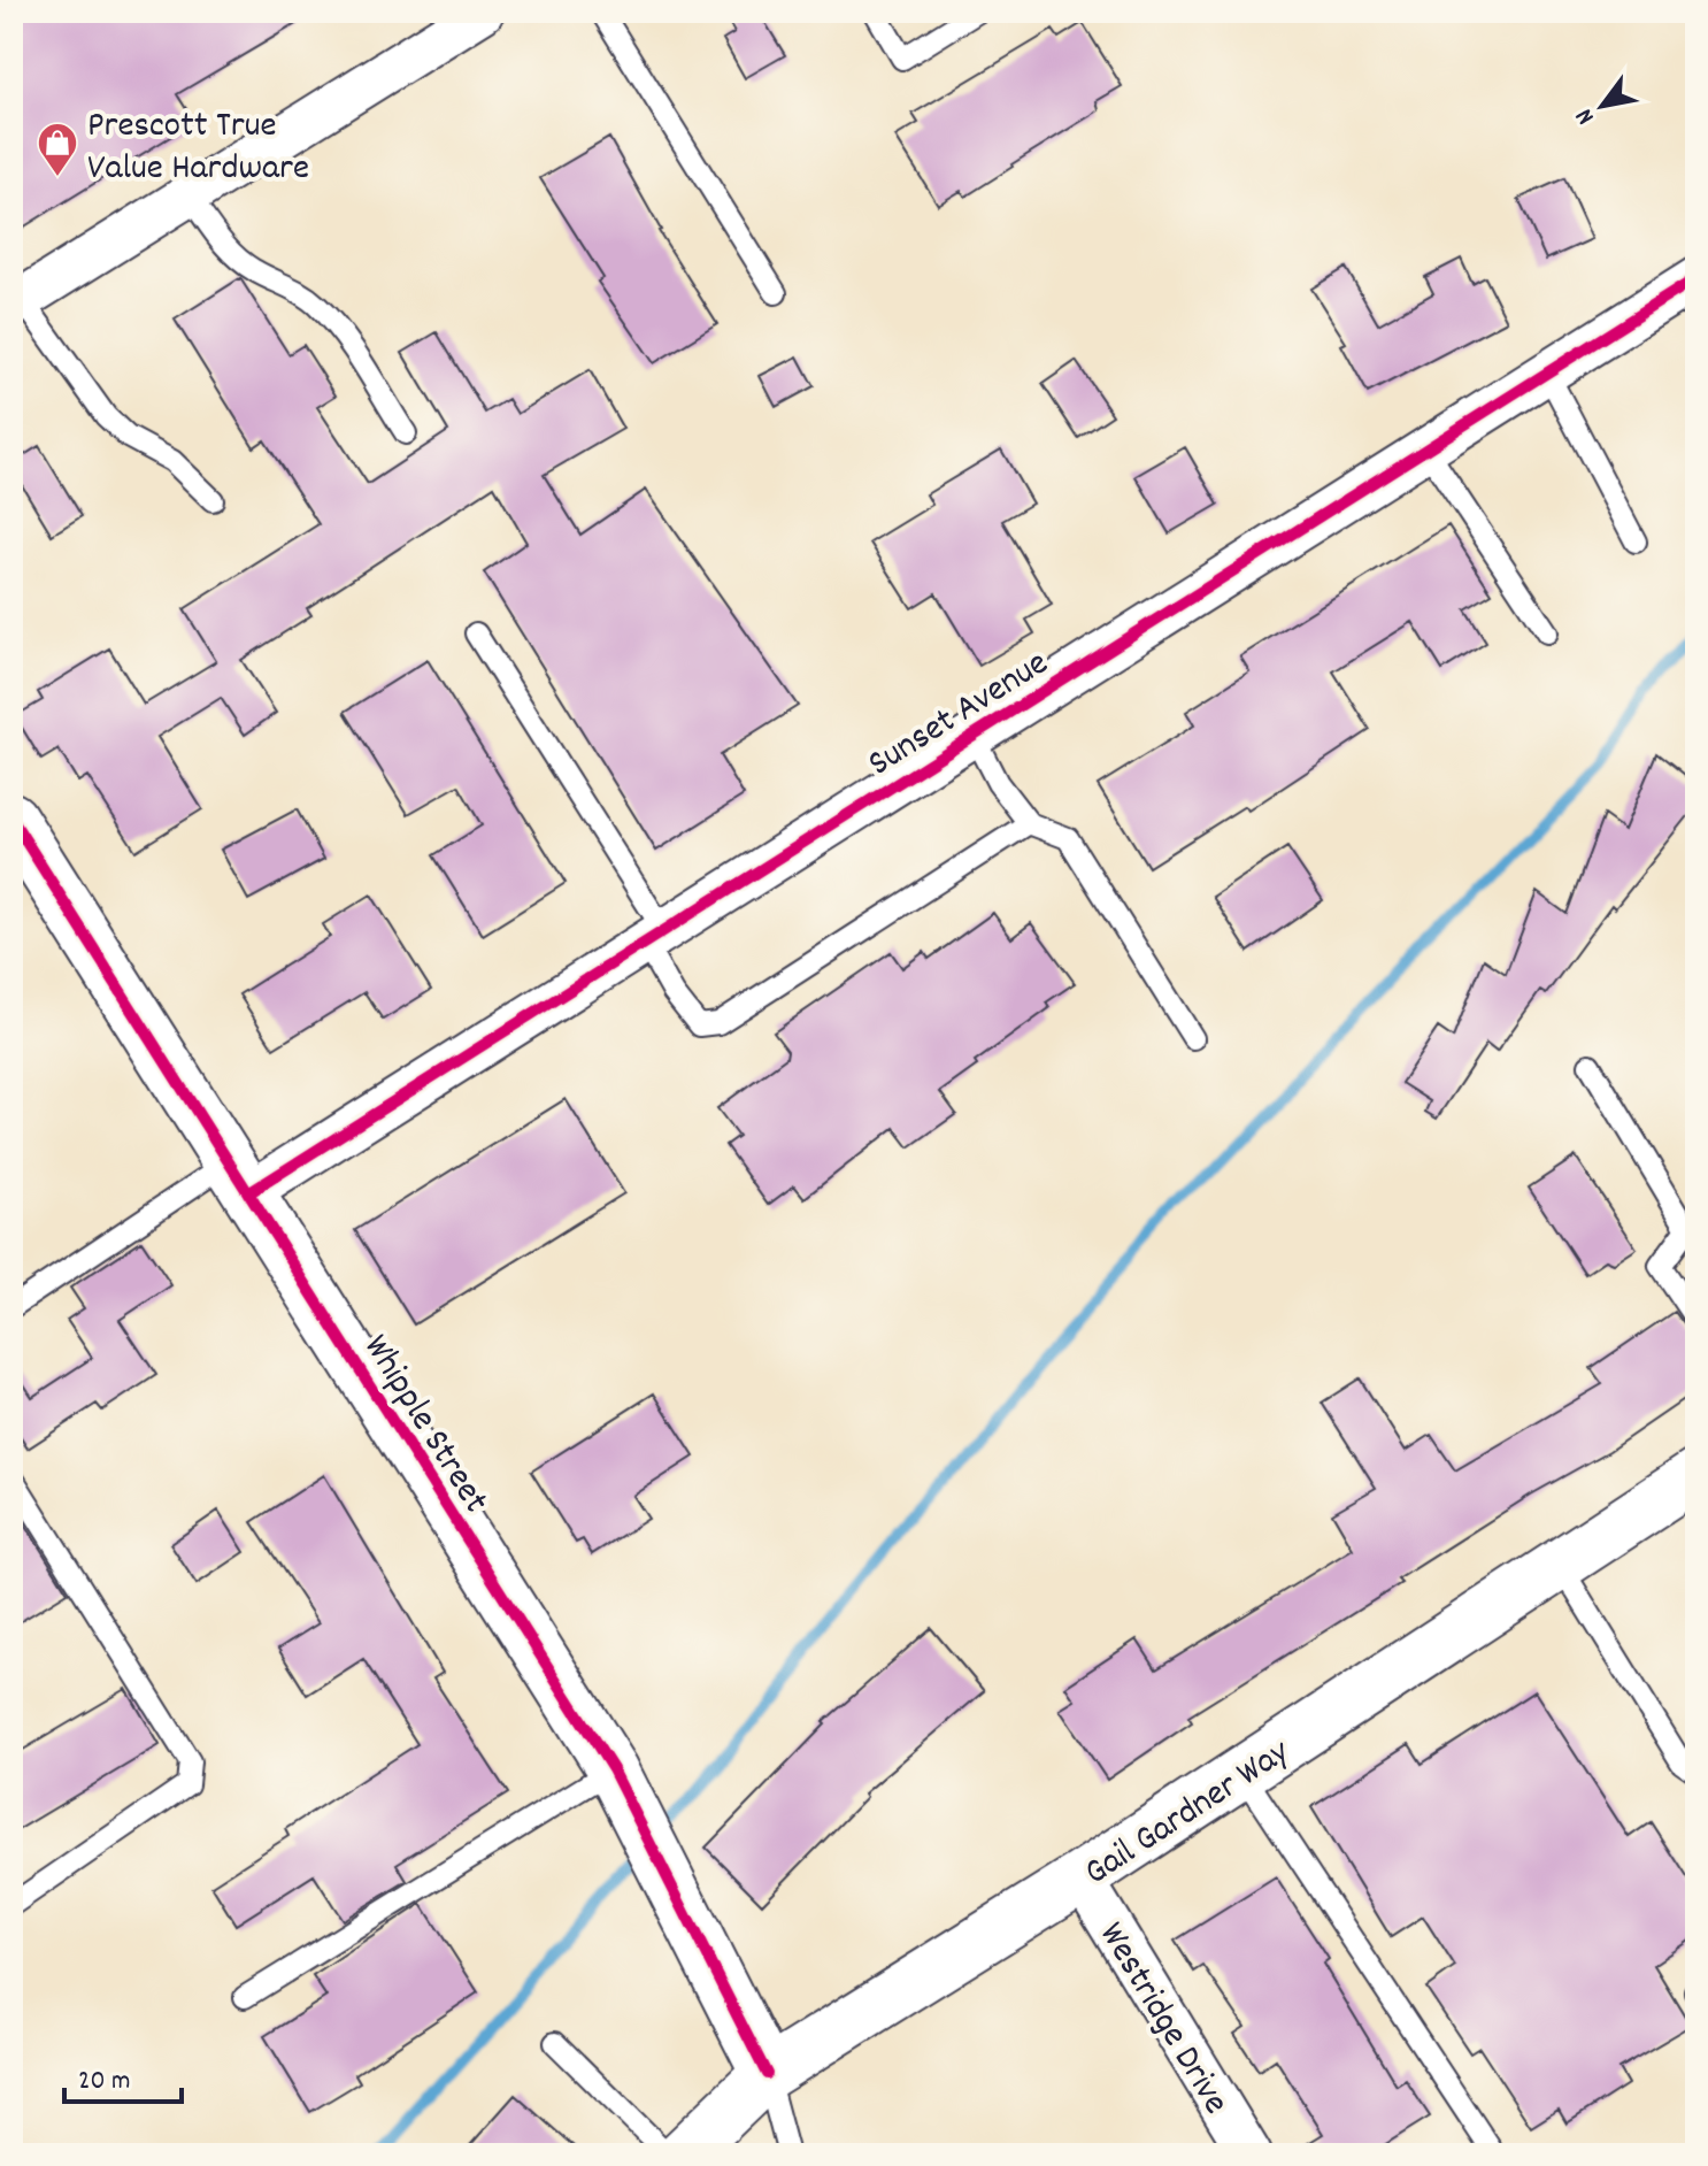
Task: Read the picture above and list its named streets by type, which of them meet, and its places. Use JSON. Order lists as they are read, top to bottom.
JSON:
{
  "streets": {
    "street": [
      "Sunset Avenue",
      "Whipple Street",
      "Gail Gardner Way",
      "Westridge Drive"
    ]
  },
  "crossings": [
    ["Sunset Avenue", "Whipple Street"],
    ["Whipple Street", "Gail Gardner Way"],
    ["Gail Gardner Way", "Westridge Drive"]
  ],
  "places": {
    "shop": ["Prescott True Value Hardware"]
  },
  "scale_bar": "20 m",
  "north": "bottom left"
}
